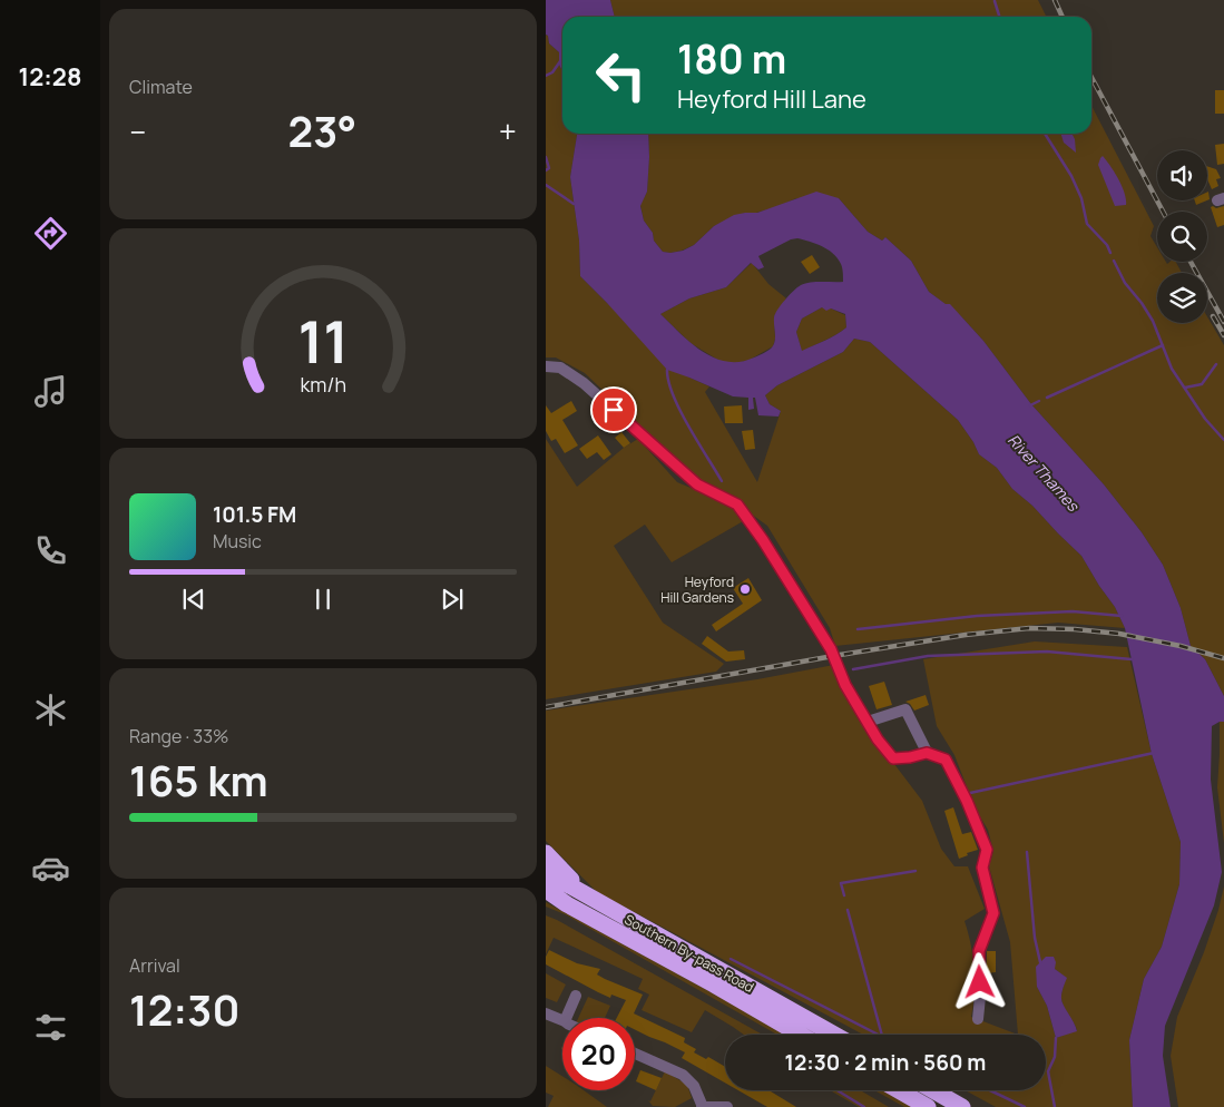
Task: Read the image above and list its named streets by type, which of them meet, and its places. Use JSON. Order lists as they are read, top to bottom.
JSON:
{
  "streets": {
    "highway": ["Southern By-pass Road"]
  },
  "water": ["River Thames"],
  "places": ["Heyford Hill Gardens"],
  "page": {
    "tabs": "12:28",
    "tile": [
      "Climate",
      ["Range · 33%", "165 km"],
      ["Arrival", "12:30"]
    ],
    "turn": ["180 m", "Heyford Hill Lane"],
    "heat": ["−", "23°", "+"],
    "song": ["101.5 FM", "Music"],
    "limit": "20",
    "trip": "12:30 · 2 min · 560 m",
    "gauge": ["11", "km/h"]
  }
}
